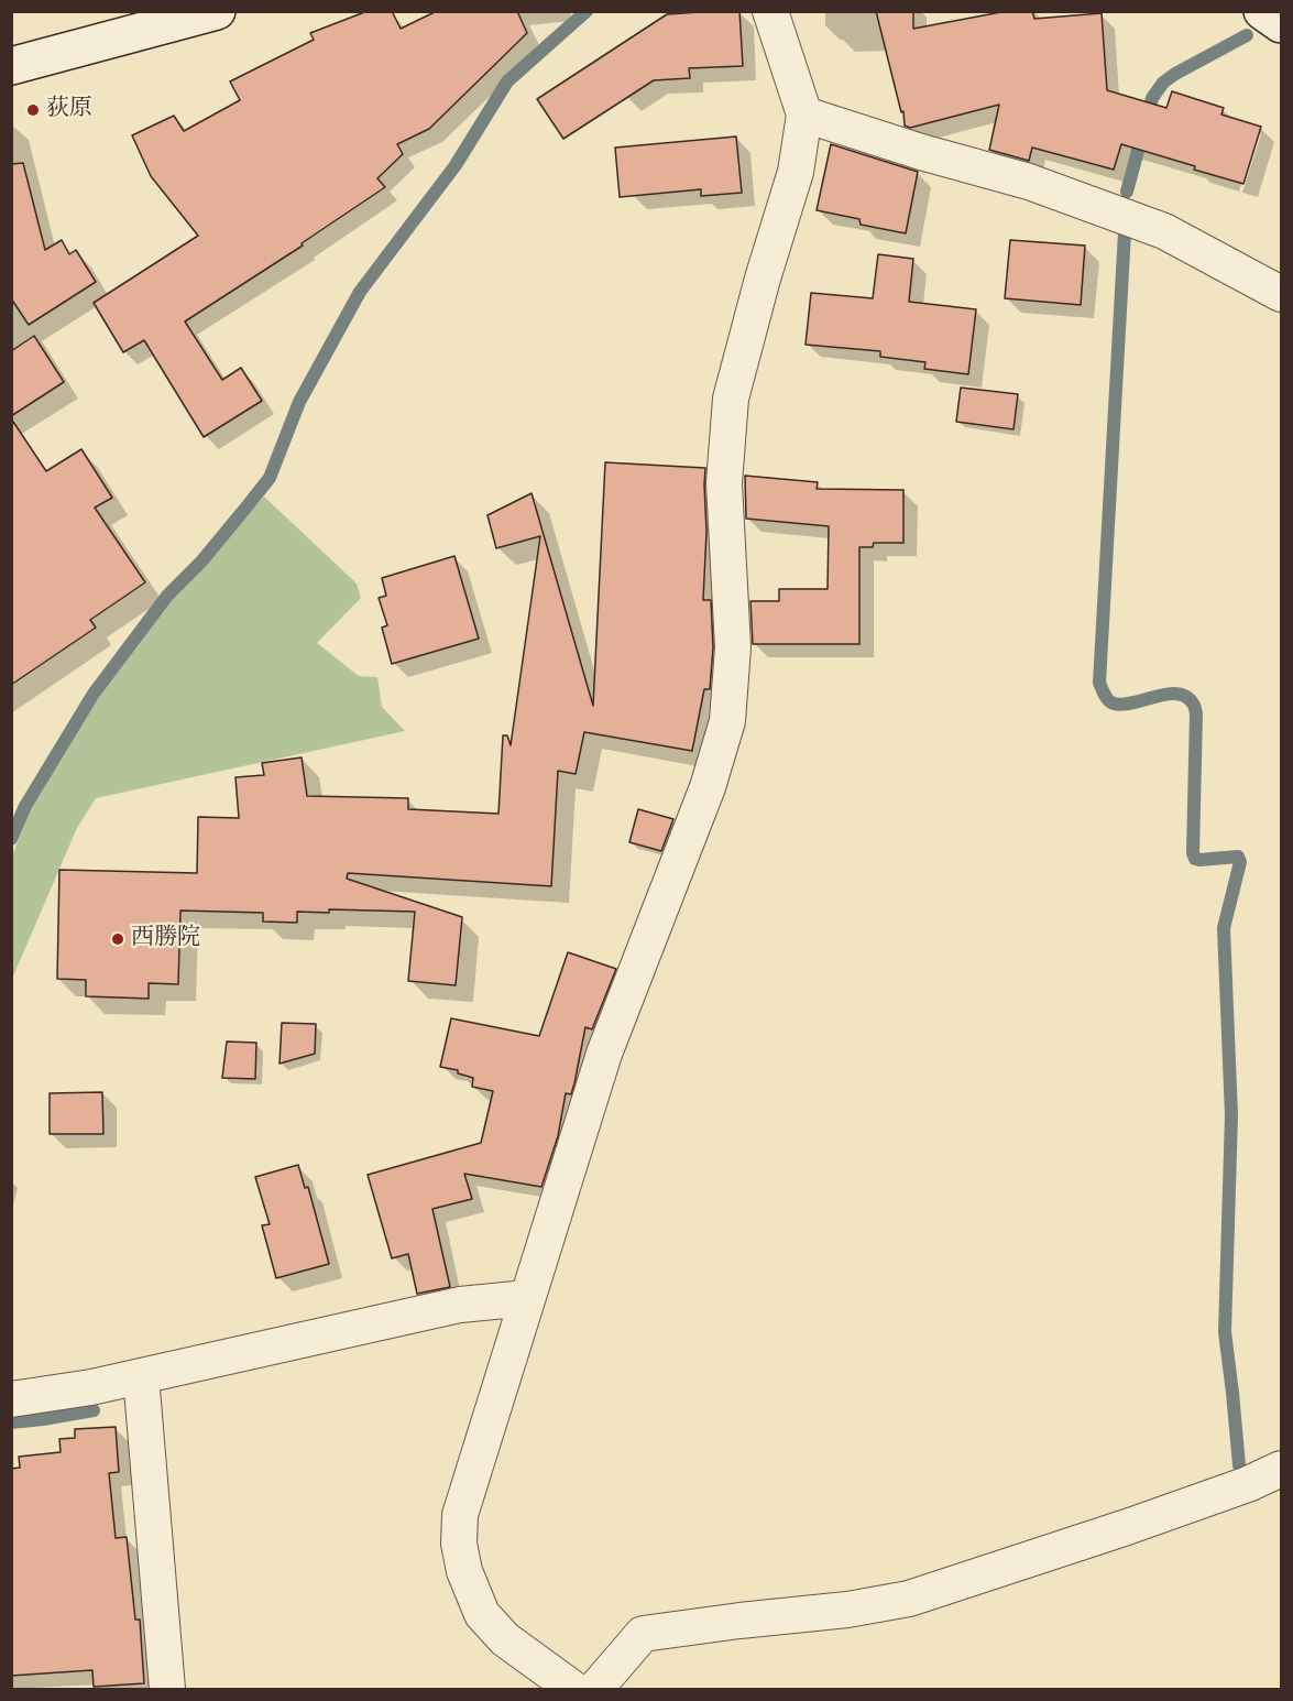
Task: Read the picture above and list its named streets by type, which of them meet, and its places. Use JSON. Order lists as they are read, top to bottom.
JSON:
{
  "places": ["荻原", "西勝院"]
}
